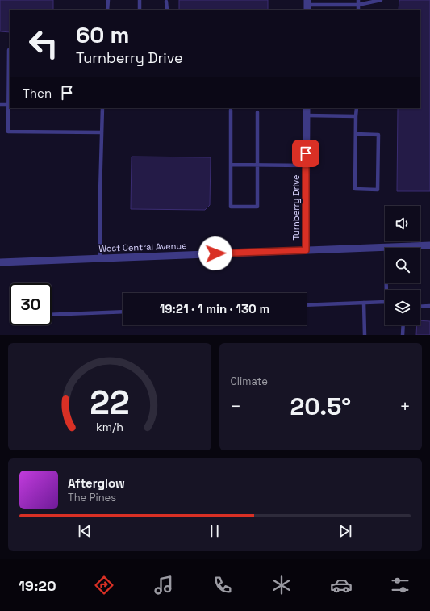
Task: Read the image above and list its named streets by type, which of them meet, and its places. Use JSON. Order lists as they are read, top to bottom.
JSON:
{
  "streets": {
    "street": ["Turnberry Drive", "West Central Avenue"]
  },
  "crossings": [
    ["Turnberry Drive", "West Central Avenue"]
  ],
  "page": {
    "turn": ["60 m", "Turnberry Drive"],
    "then": "Then",
    "limit": "30",
    "trip": "19:21 · 1 min · 130 m",
    "tile": "Climate",
    "heat": ["−", "20.5°", "+"],
    "song": ["Afterglow", "The Pines"],
    "tabs": "19:20",
    "gauge": ["22", "km/h"]
  }
}
